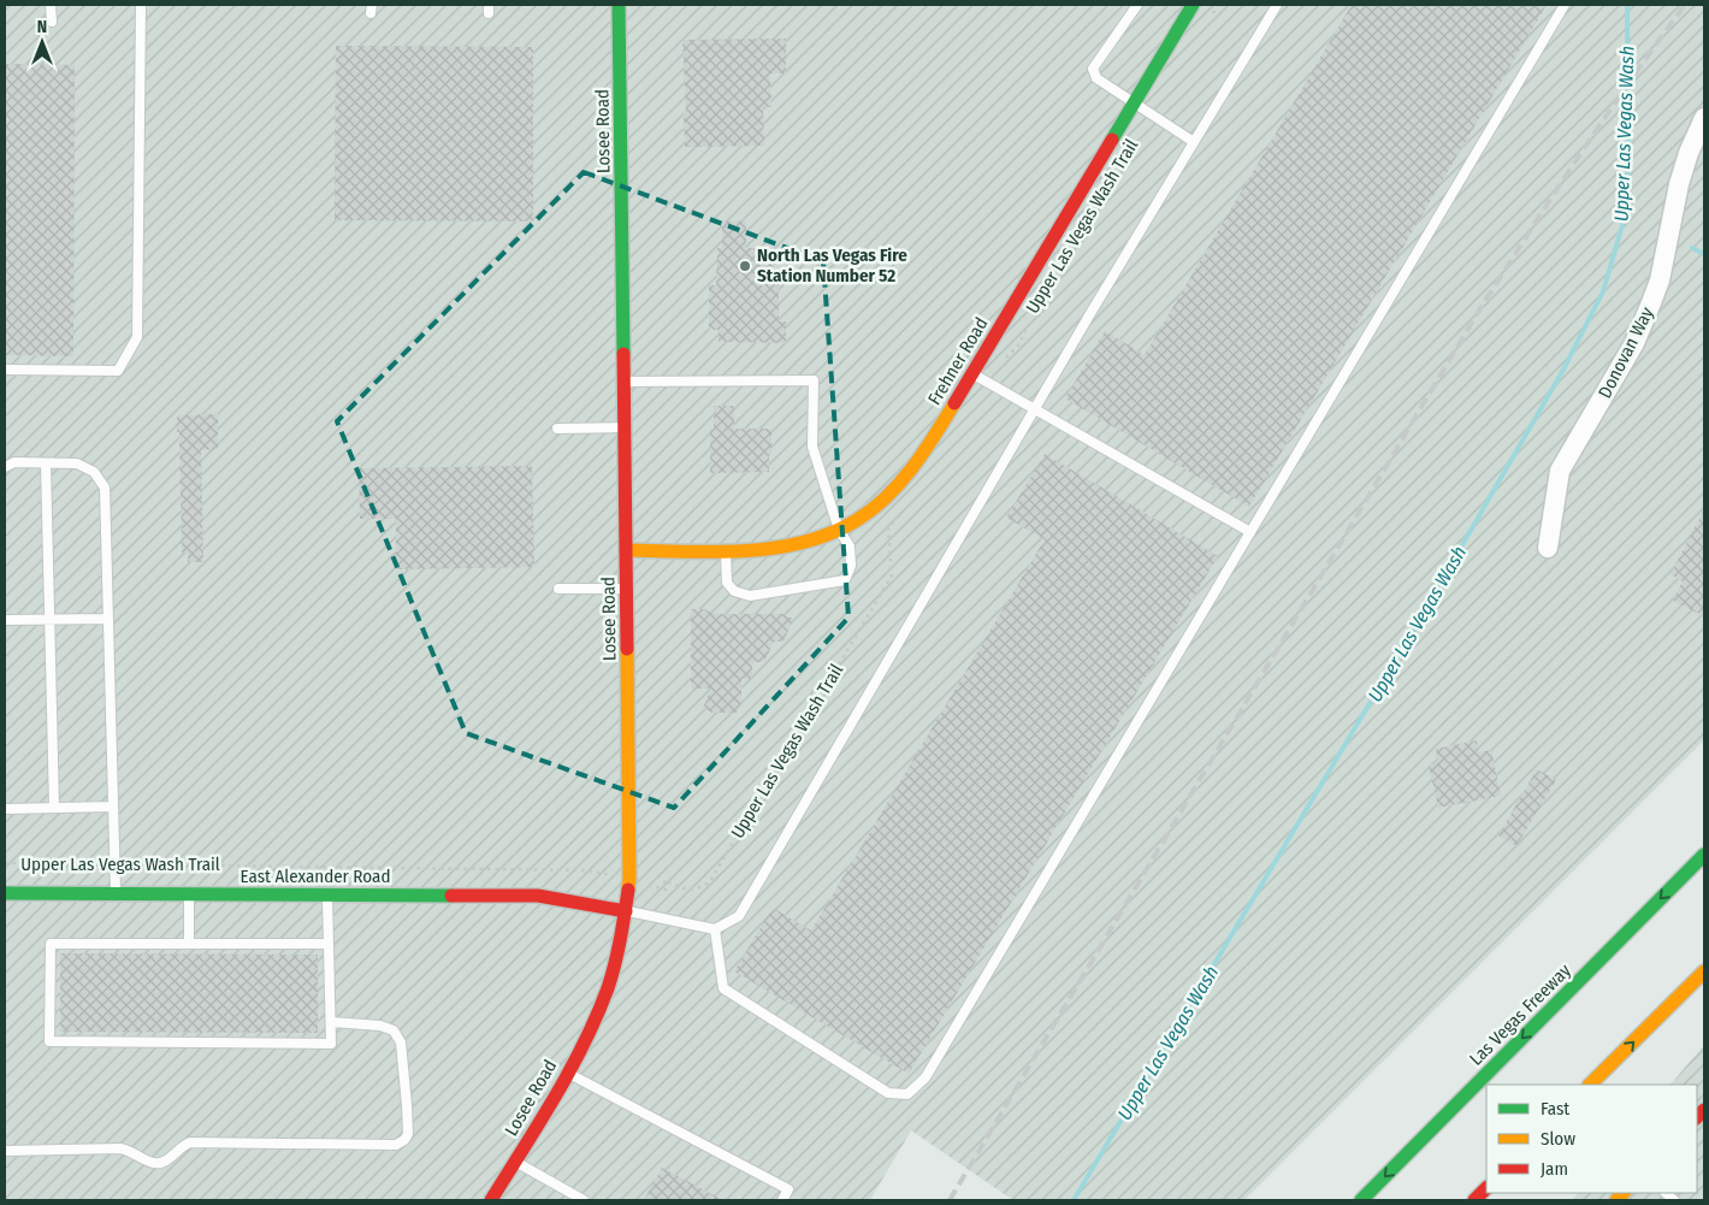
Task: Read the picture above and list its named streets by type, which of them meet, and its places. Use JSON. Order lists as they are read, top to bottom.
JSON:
{
  "streets": {
    "main road": [
      "Losee Road",
      "Frehner Road",
      "East Alexander Road",
      "Las Vegas Freeway"
    ],
    "street": ["Donovan Way"],
    "path": ["Upper Las Vegas Wash Trail"]
  },
  "crossings": [
    ["Losee Road", "Upper Las Vegas Wash Trail"],
    ["Losee Road", "Frehner Road"],
    ["Losee Road", "East Alexander Road"]
  ],
  "water": ["Upper Las Vegas Wash"],
  "places": ["North Las Vegas Fire Station Number 52"],
  "legend": ["Fast", "Slow", "Jam"],
  "north": "top"
}
